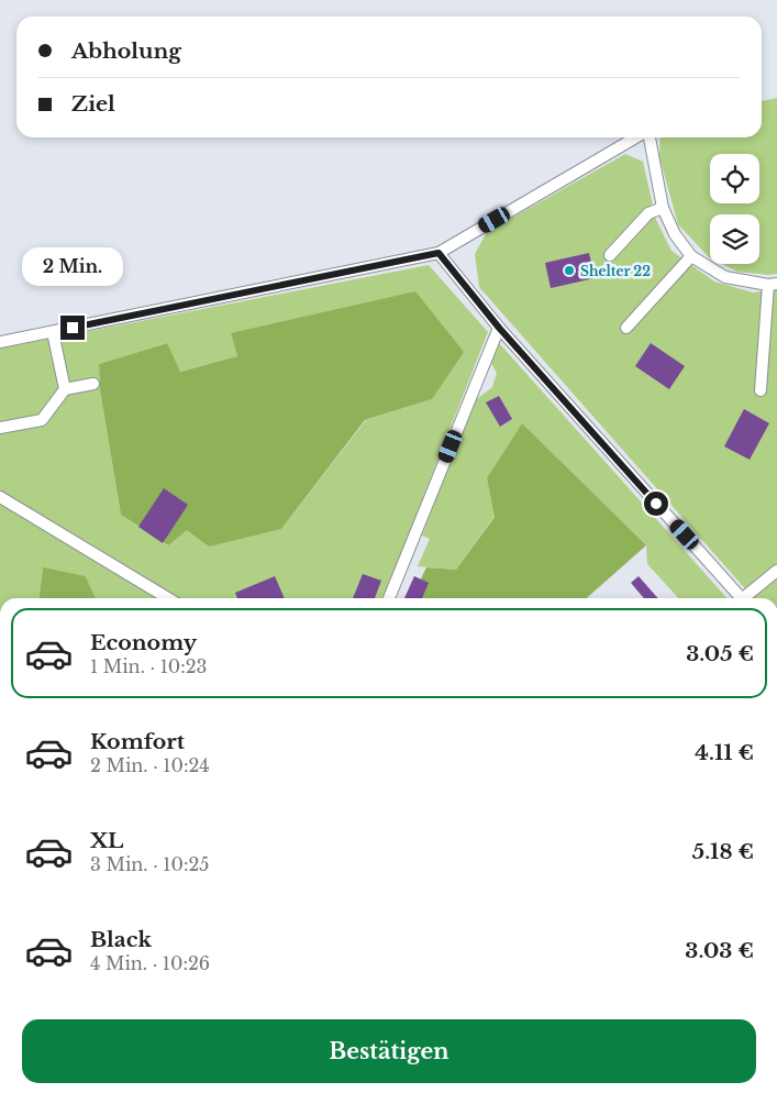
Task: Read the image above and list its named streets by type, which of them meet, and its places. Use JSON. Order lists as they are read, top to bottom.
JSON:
{
  "places": ["Shelter 22"],
  "page": {
    "banner": ["Abholung", "Ziel"],
    "bubble": "2 Min.",
    "list": [
      {
        "name": "Economy",
        "note": "1 Min. · 10:23",
        "value": "3.05 €"
      },
      {
        "name": "Komfort",
        "note": "2 Min. · 10:24",
        "value": "4.11 €"
      },
      {
        "name": "XL",
        "note": "3 Min. · 10:25",
        "value": "5.18 €"
      },
      {
        "name": "Black",
        "note": "4 Min. · 10:26",
        "value": "3.03 €"
      }
    ],
    "buttons": "Bestätigen"
  }
}
